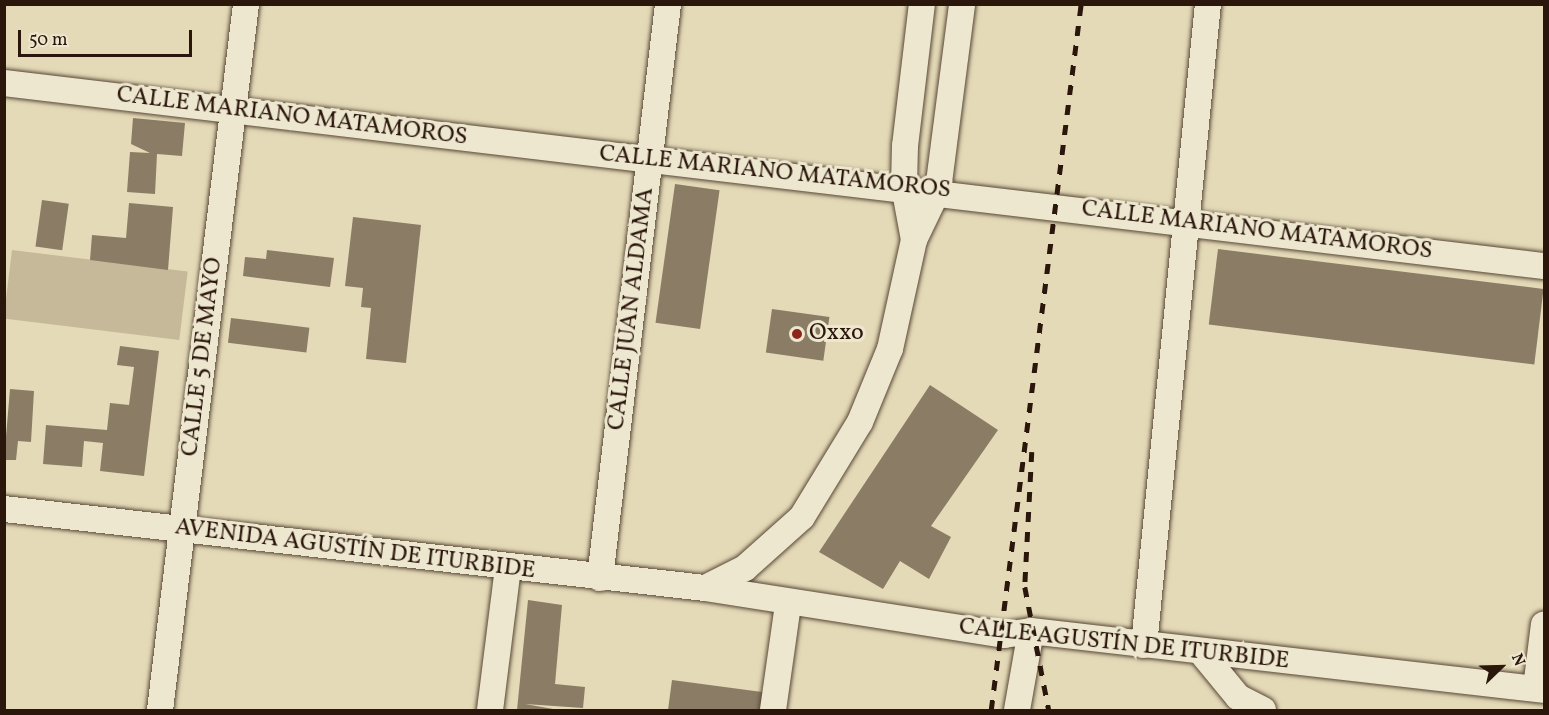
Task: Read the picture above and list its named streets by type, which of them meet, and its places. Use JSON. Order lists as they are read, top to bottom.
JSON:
{
  "streets": {
    "street": [
      "CALLE MARIANO MATAMOROS",
      "CALLE JUAN ALDAMA",
      "CALLE 5 DE MAYO",
      "AVENIDA AGUSTÍN DE ITURBIDE",
      "CALLE AGUSTÍN DE ITURBIDE"
    ]
  },
  "crossings": [
    ["CALLE MARIANO MATAMOROS", "CALLE JUAN ALDAMA"],
    ["CALLE MARIANO MATAMOROS", "CALLE 5 DE MAYO"],
    ["CALLE JUAN ALDAMA", "AVENIDA AGUSTÍN DE ITURBIDE"],
    ["CALLE 5 DE MAYO", "AVENIDA AGUSTÍN DE ITURBIDE"],
    ["AVENIDA AGUSTÍN DE ITURBIDE", "CALLE AGUSTÍN DE ITURBIDE"]
  ],
  "places": ["Oxxo"],
  "scale_bar": "50 m",
  "north": "top right"
}
